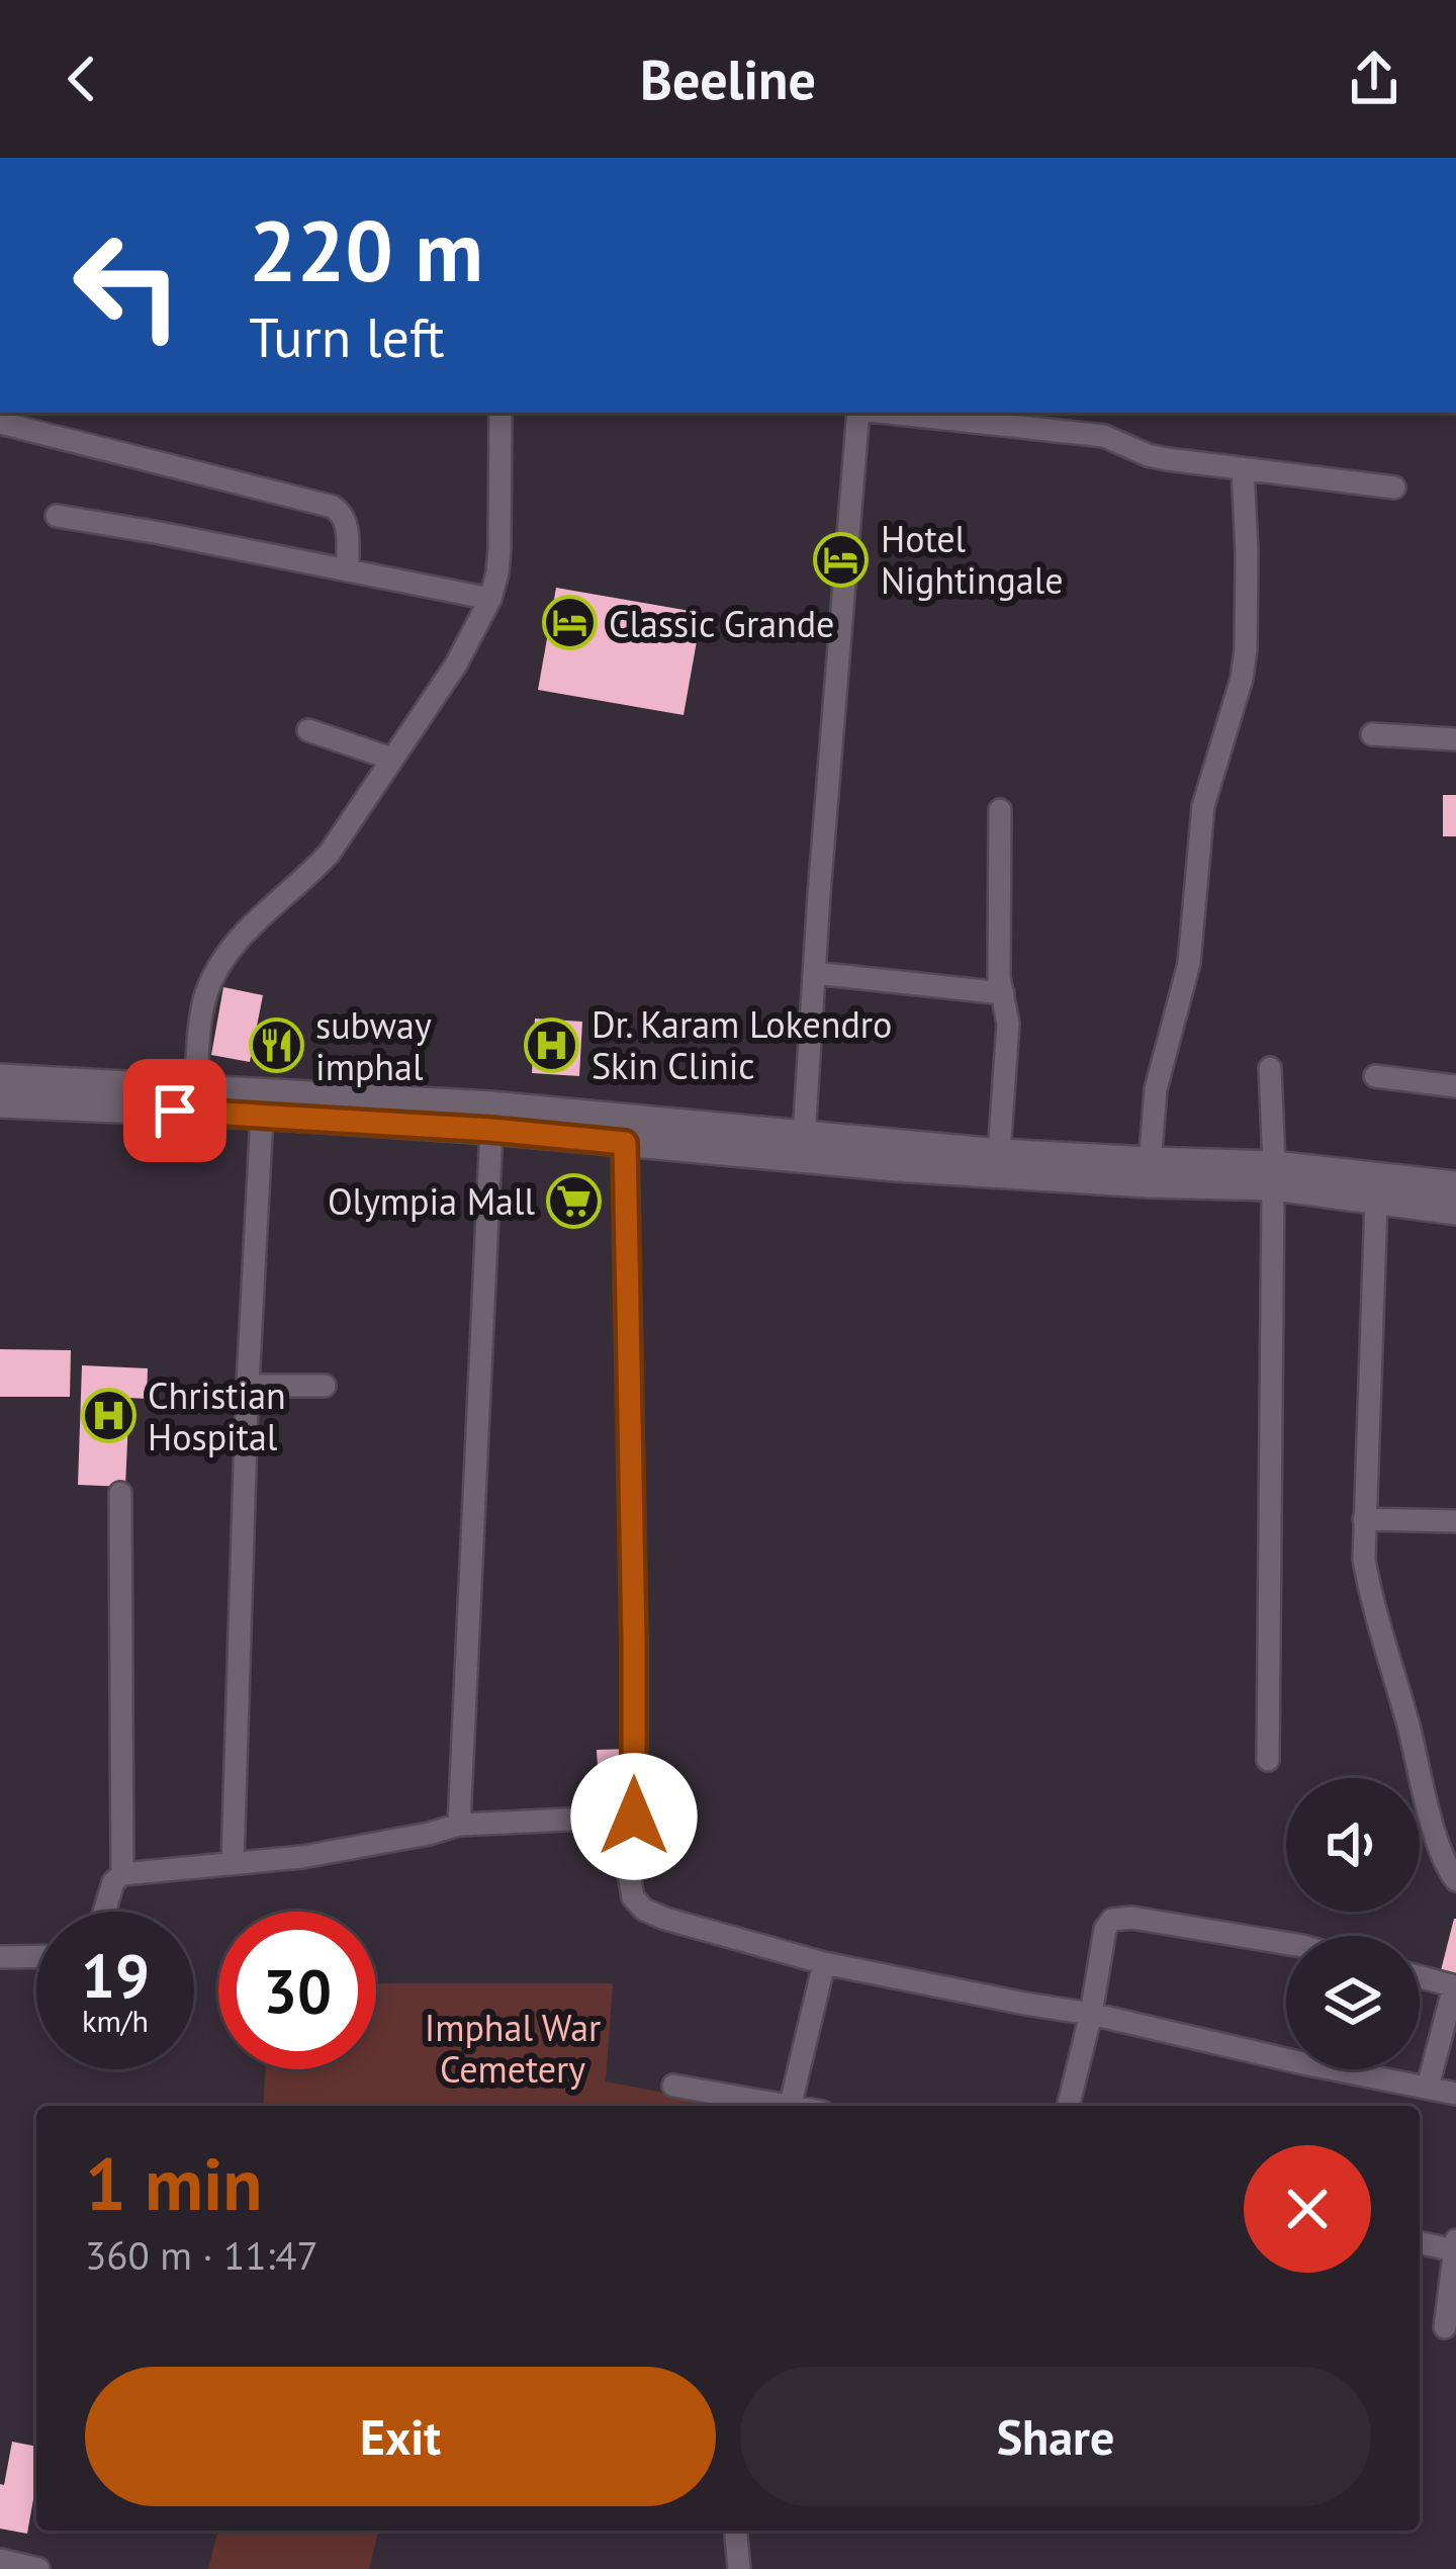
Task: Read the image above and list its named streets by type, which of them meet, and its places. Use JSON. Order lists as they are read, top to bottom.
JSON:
{
  "parks": ["Imphal War Cemetery"],
  "places": {
    "hotel": ["Hotel Nightingale", "Classic Grande"],
    "hospital": ["Dr. Karam Lokendro Skin Clinic", "Christian Hospital"],
    "restaurant": ["subway imphal"],
    "supermarket": ["Olympia Mall"]
  },
  "page": {
    "header": "Beeline",
    "turn": ["220 m", "Turn left"],
    "speed": "19 km/h",
    "limit": "30",
    "heading": ["1 min", "360 m · 11:47"],
    "buttons": ["Exit", "Share"]
  }
}
